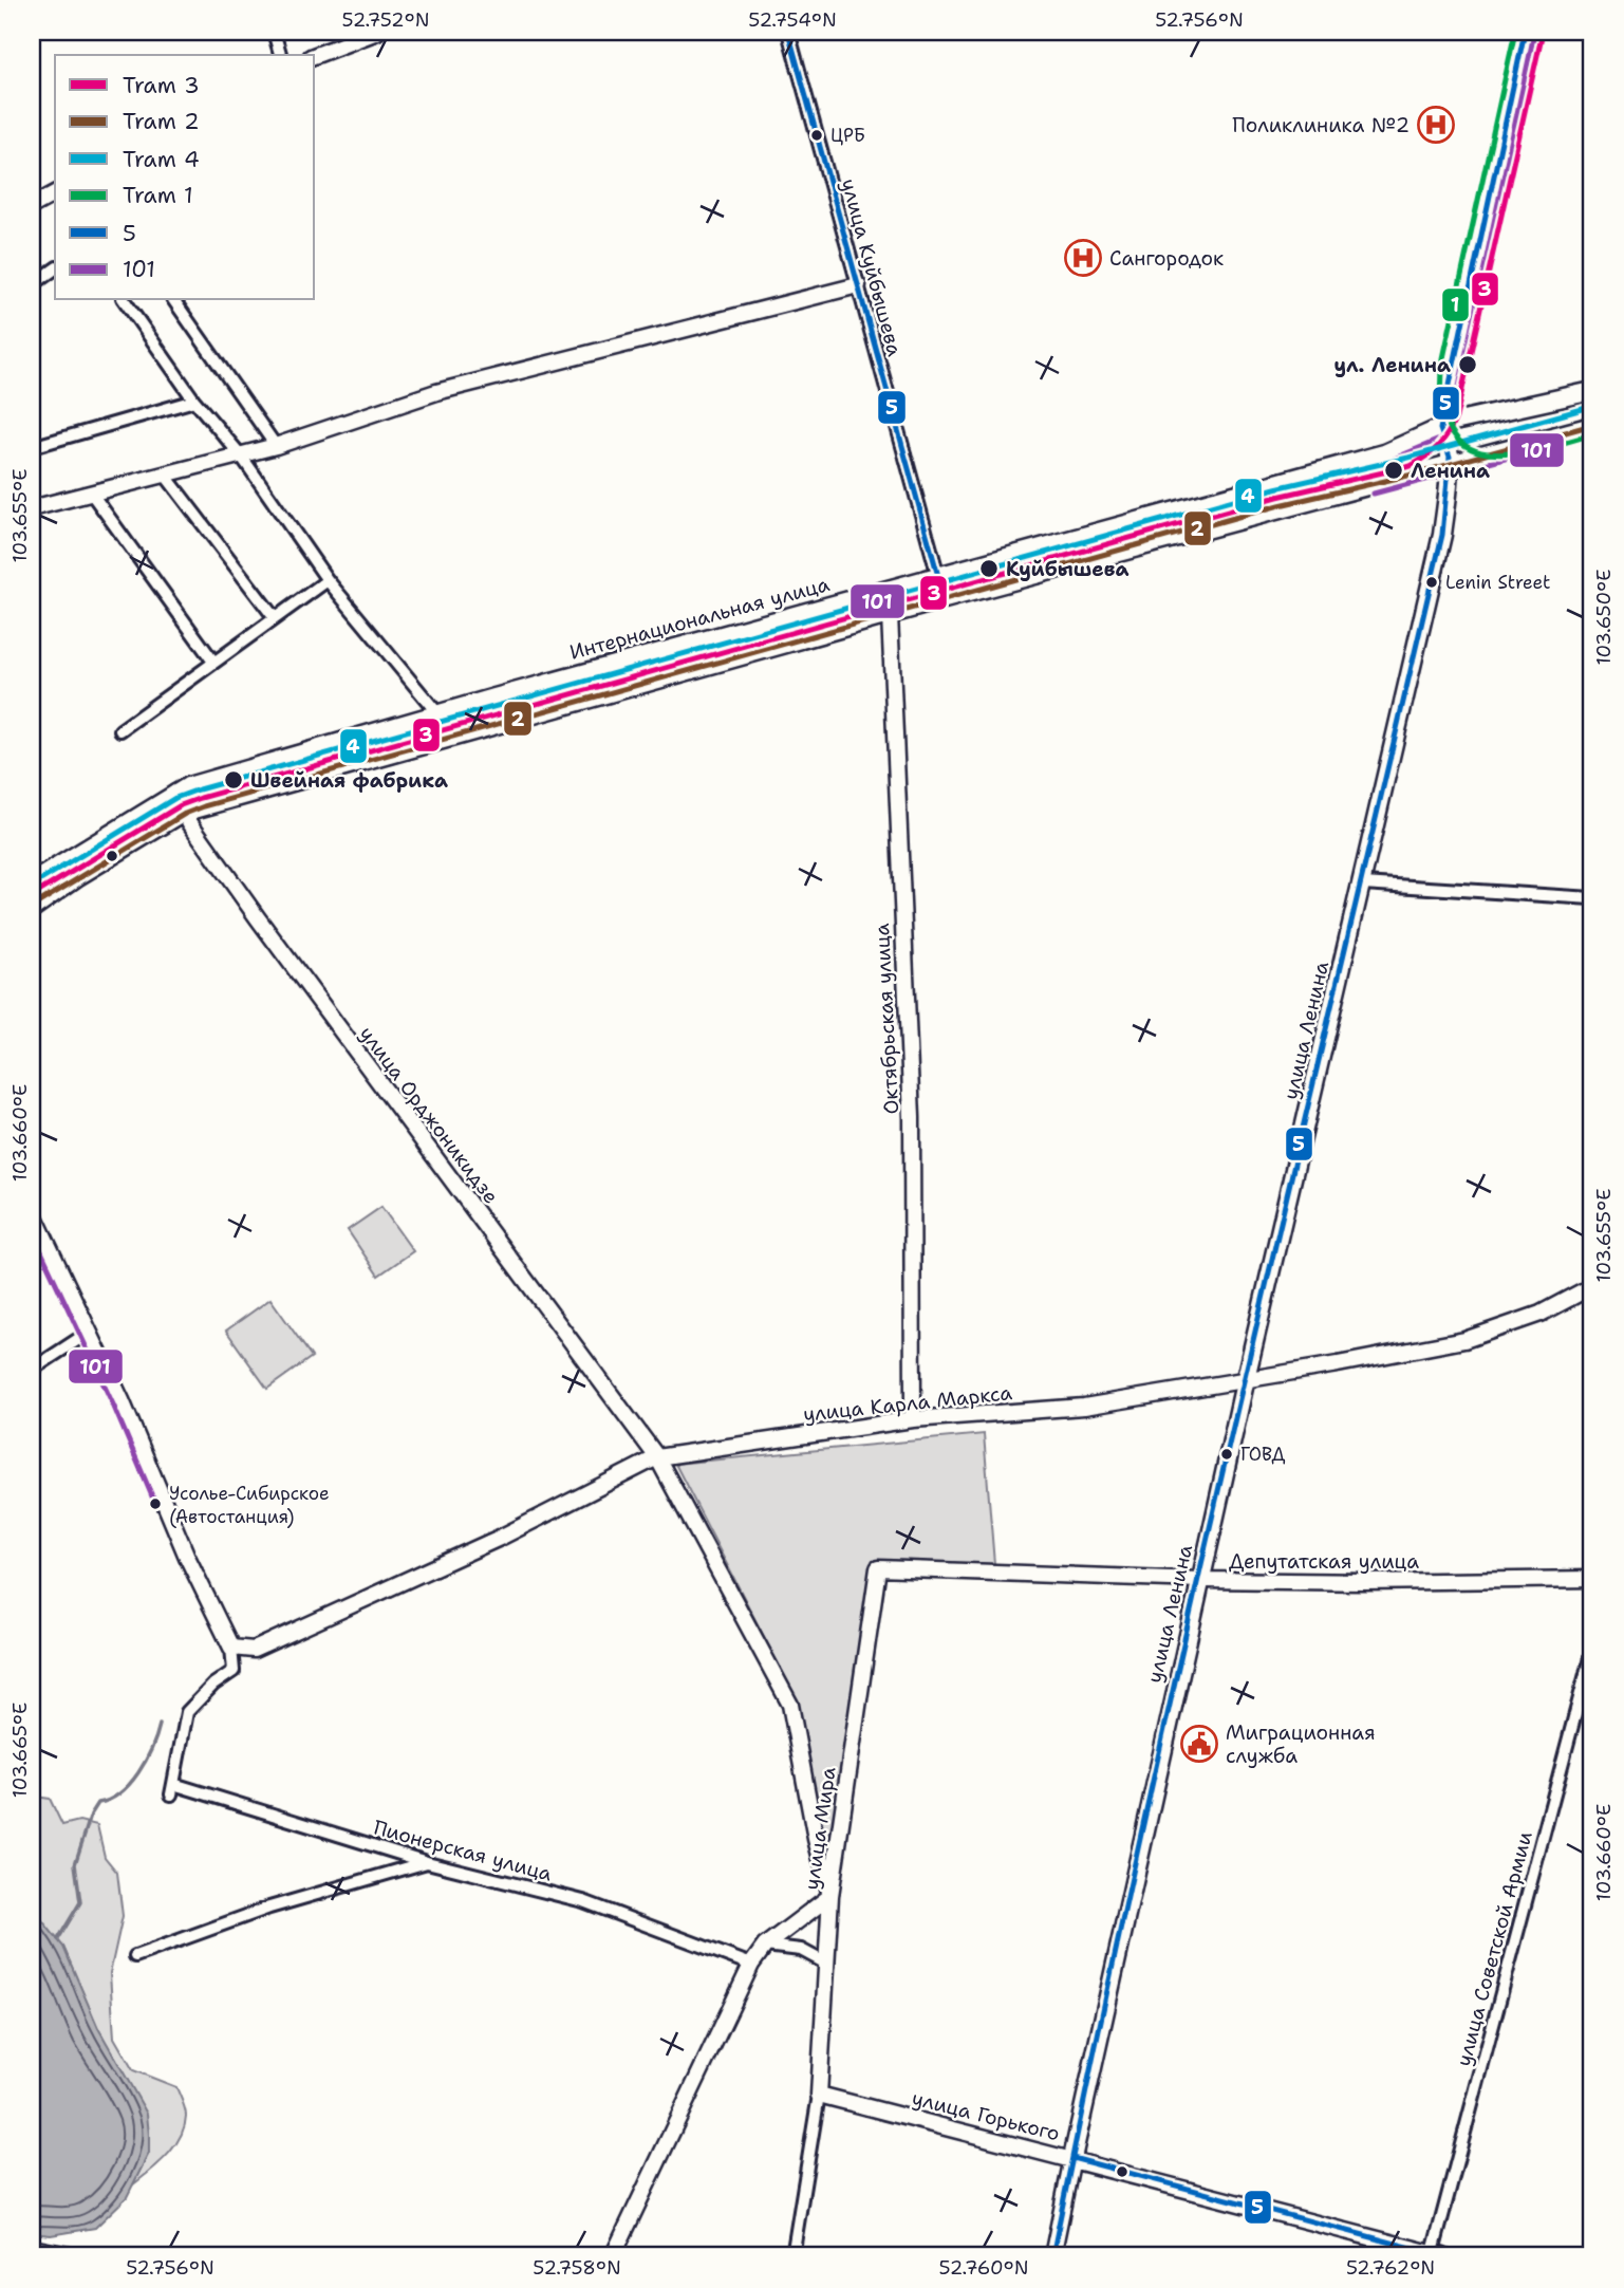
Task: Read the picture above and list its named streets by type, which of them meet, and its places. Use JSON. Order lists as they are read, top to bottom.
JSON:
{
  "streets": {
    "main road": ["Интернациональная улица", "улица Ленина"],
    "street": [
      "улица Куйбышева",
      "Октябрьская улица",
      "улица Орджоникидзе",
      "улица Карла Маркса",
      "Депутатская улица",
      "улица Мира",
      "Пионерская улица",
      "улица Советской Армии",
      "улица Горького"
    ]
  },
  "crossings": [
    ["улица Куйбышева", "Интернациональная улица"],
    ["Интернациональная улица", "улица Ленина"],
    ["Интернациональная улица", "улица Орджоникидзе"],
    ["Октябрьская улица", "улица Карла Маркса"],
    ["улица Ленина", "улица Карла Маркса"],
    ["улица Ленина", "Депутатская улица"],
    ["улица Ленина", "улица Горького"],
    ["улица Орджоникидзе", "улица Карла Маркса"],
    ["улица Орджоникидзе", "улица Мира"],
    ["улица Карла Маркса", "Пионерская улица"],
    ["Депутатская улица", "улица Мира"],
    ["улица Мира", "улица Горького"],
    ["улица Советской Армии", "улица Горького"]
  ],
  "places": {
    "hospital": ["Поликлиника №2", "Сангородок"],
    "other": [
      "ЦРБ",
      "ул. Ленина",
      "Ленина",
      "Куйбышева",
      "Lenin Street",
      "Швейная фабрика",
      "ГОВД",
      "Усолье-Сибирское (Автостанция)"
    ],
    "public building": ["Миграционная служба"]
  },
  "lines": [
    "tram line 3",
    "tram line 1",
    "transit line 5",
    "transit line 101",
    "tram line 4",
    "tram line 2"
  ],
  "legend": [
    "Tram 3",
    "Tram 2",
    "Tram 4",
    "Tram 1",
    "5",
    "101"
  ],
  "coordinates": [
    "52.752°N",
    "52.754°N",
    "52.756°N",
    "103.655°E",
    "103.650°E",
    "103.660°E",
    "103.665°E",
    "52.758°N",
    "52.760°N",
    "52.762°N"
  ]
}
